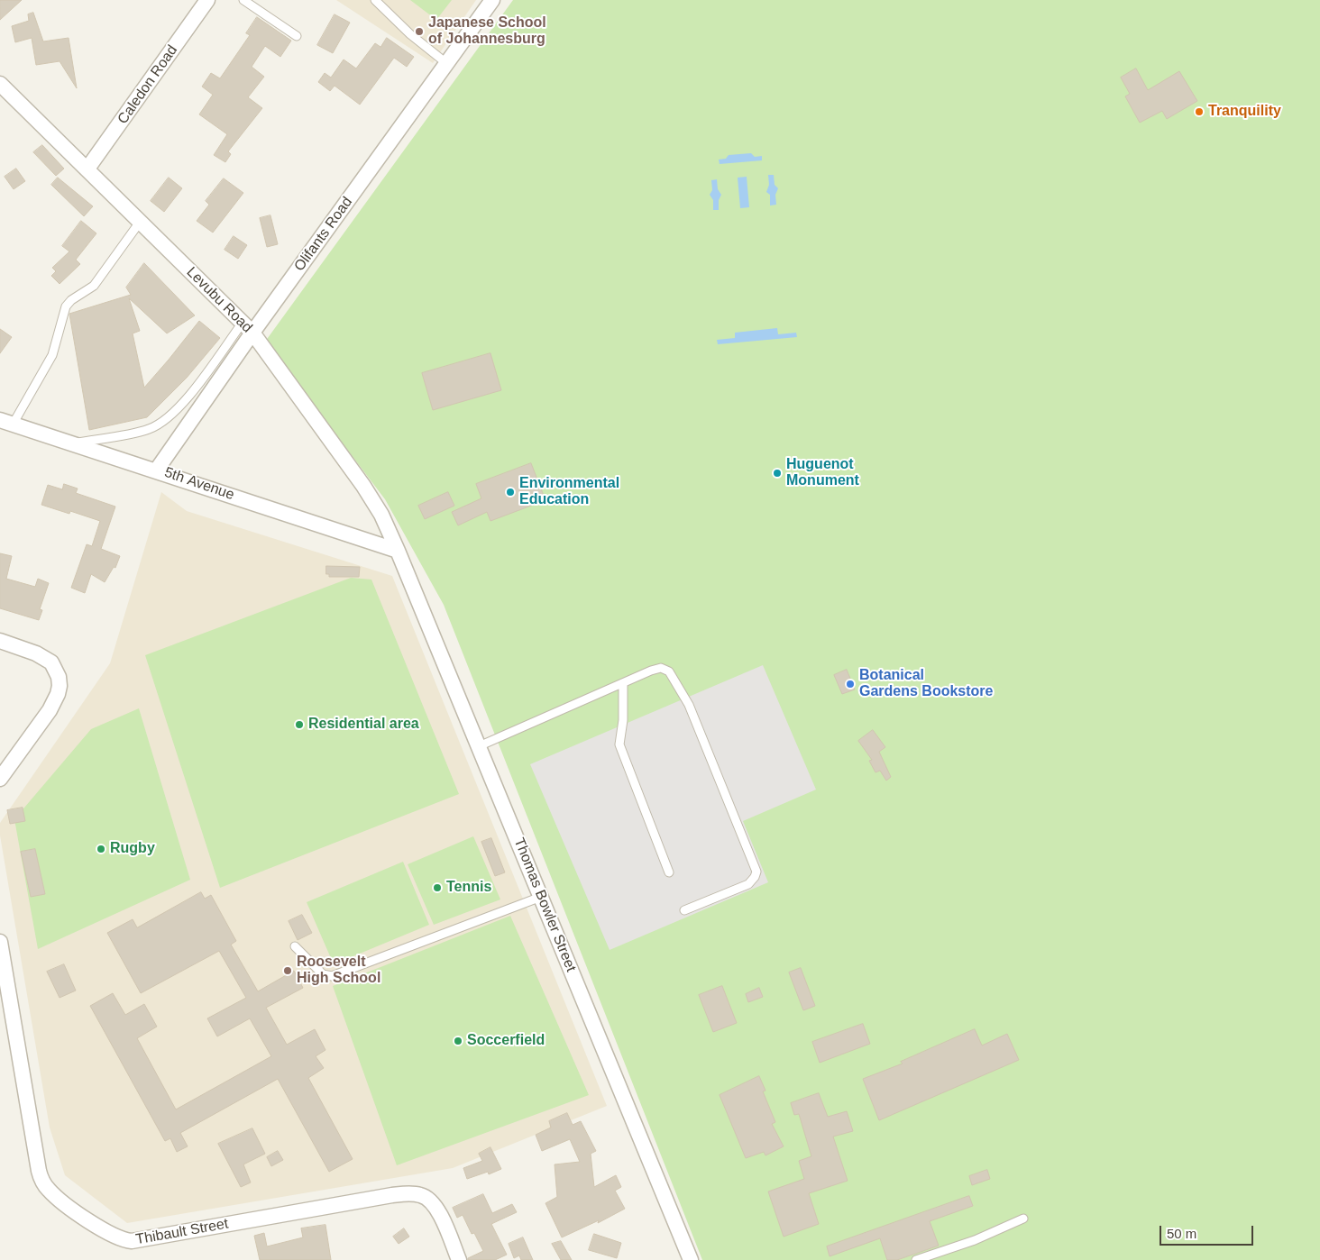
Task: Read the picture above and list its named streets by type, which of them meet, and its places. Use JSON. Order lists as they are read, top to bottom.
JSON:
{
  "streets": {
    "street": [
      "Caledon Road",
      "Olifants Road",
      "Levubu Road",
      "5th Avenue",
      "Thomas Bowler Street",
      "Thibault Street"
    ]
  },
  "crossings": [
    ["Caledon Road", "Levubu Road"],
    ["Olifants Road", "Levubu Road"],
    ["Olifants Road", "5th Avenue"],
    ["Levubu Road", "5th Avenue"],
    ["Levubu Road", "Thomas Bowler Street"],
    ["5th Avenue", "Thomas Bowler Street"]
  ],
  "places": [
    "Japanese School of Johannesburg",
    "Tranquility",
    "Huguenot Monument",
    "Environmental Education",
    "Botanical Gardens Bookstore",
    "Residential area",
    "Rugby",
    "Tennis",
    "Roosevelt High School",
    "Soccerfield"
  ],
  "scale_bar": "50 m"
}
